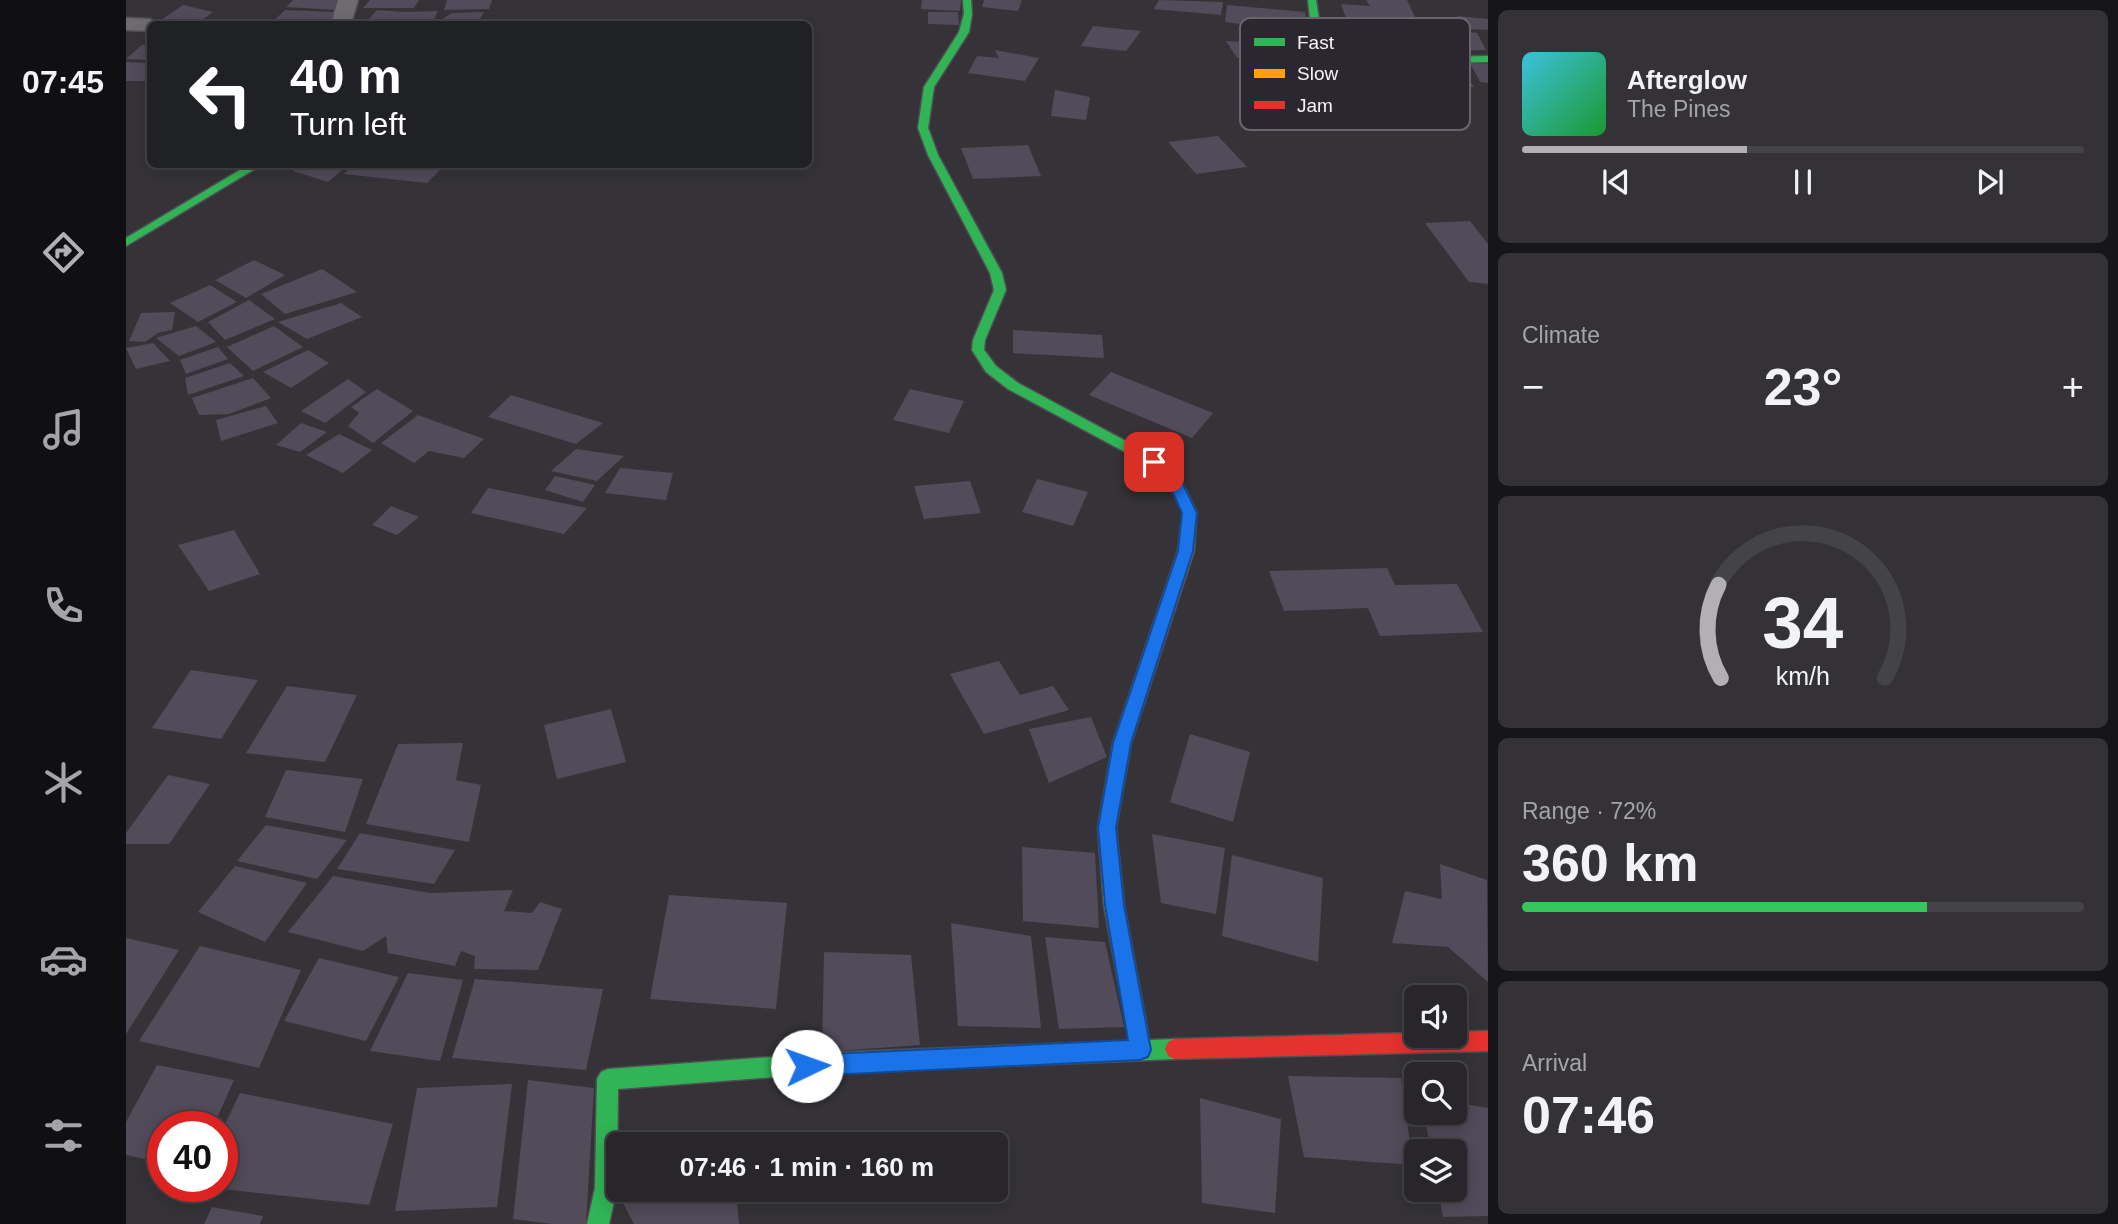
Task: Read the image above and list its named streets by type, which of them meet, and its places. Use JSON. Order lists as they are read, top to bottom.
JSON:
{
  "legend": ["Fast", "Slow", "Jam"],
  "page": {
    "tabs": "07:45",
    "turn": ["40 m", "Turn left"],
    "song": ["Afterglow", "The Pines"],
    "tile": [
      "Climate",
      ["Range · 72%", "360 km"],
      ["Arrival", "07:46"]
    ],
    "heat": ["−", "23°", "+"],
    "limit": "40",
    "trip": "07:46 · 1 min · 160 m",
    "gauge": ["34", "km/h"]
  }
}
